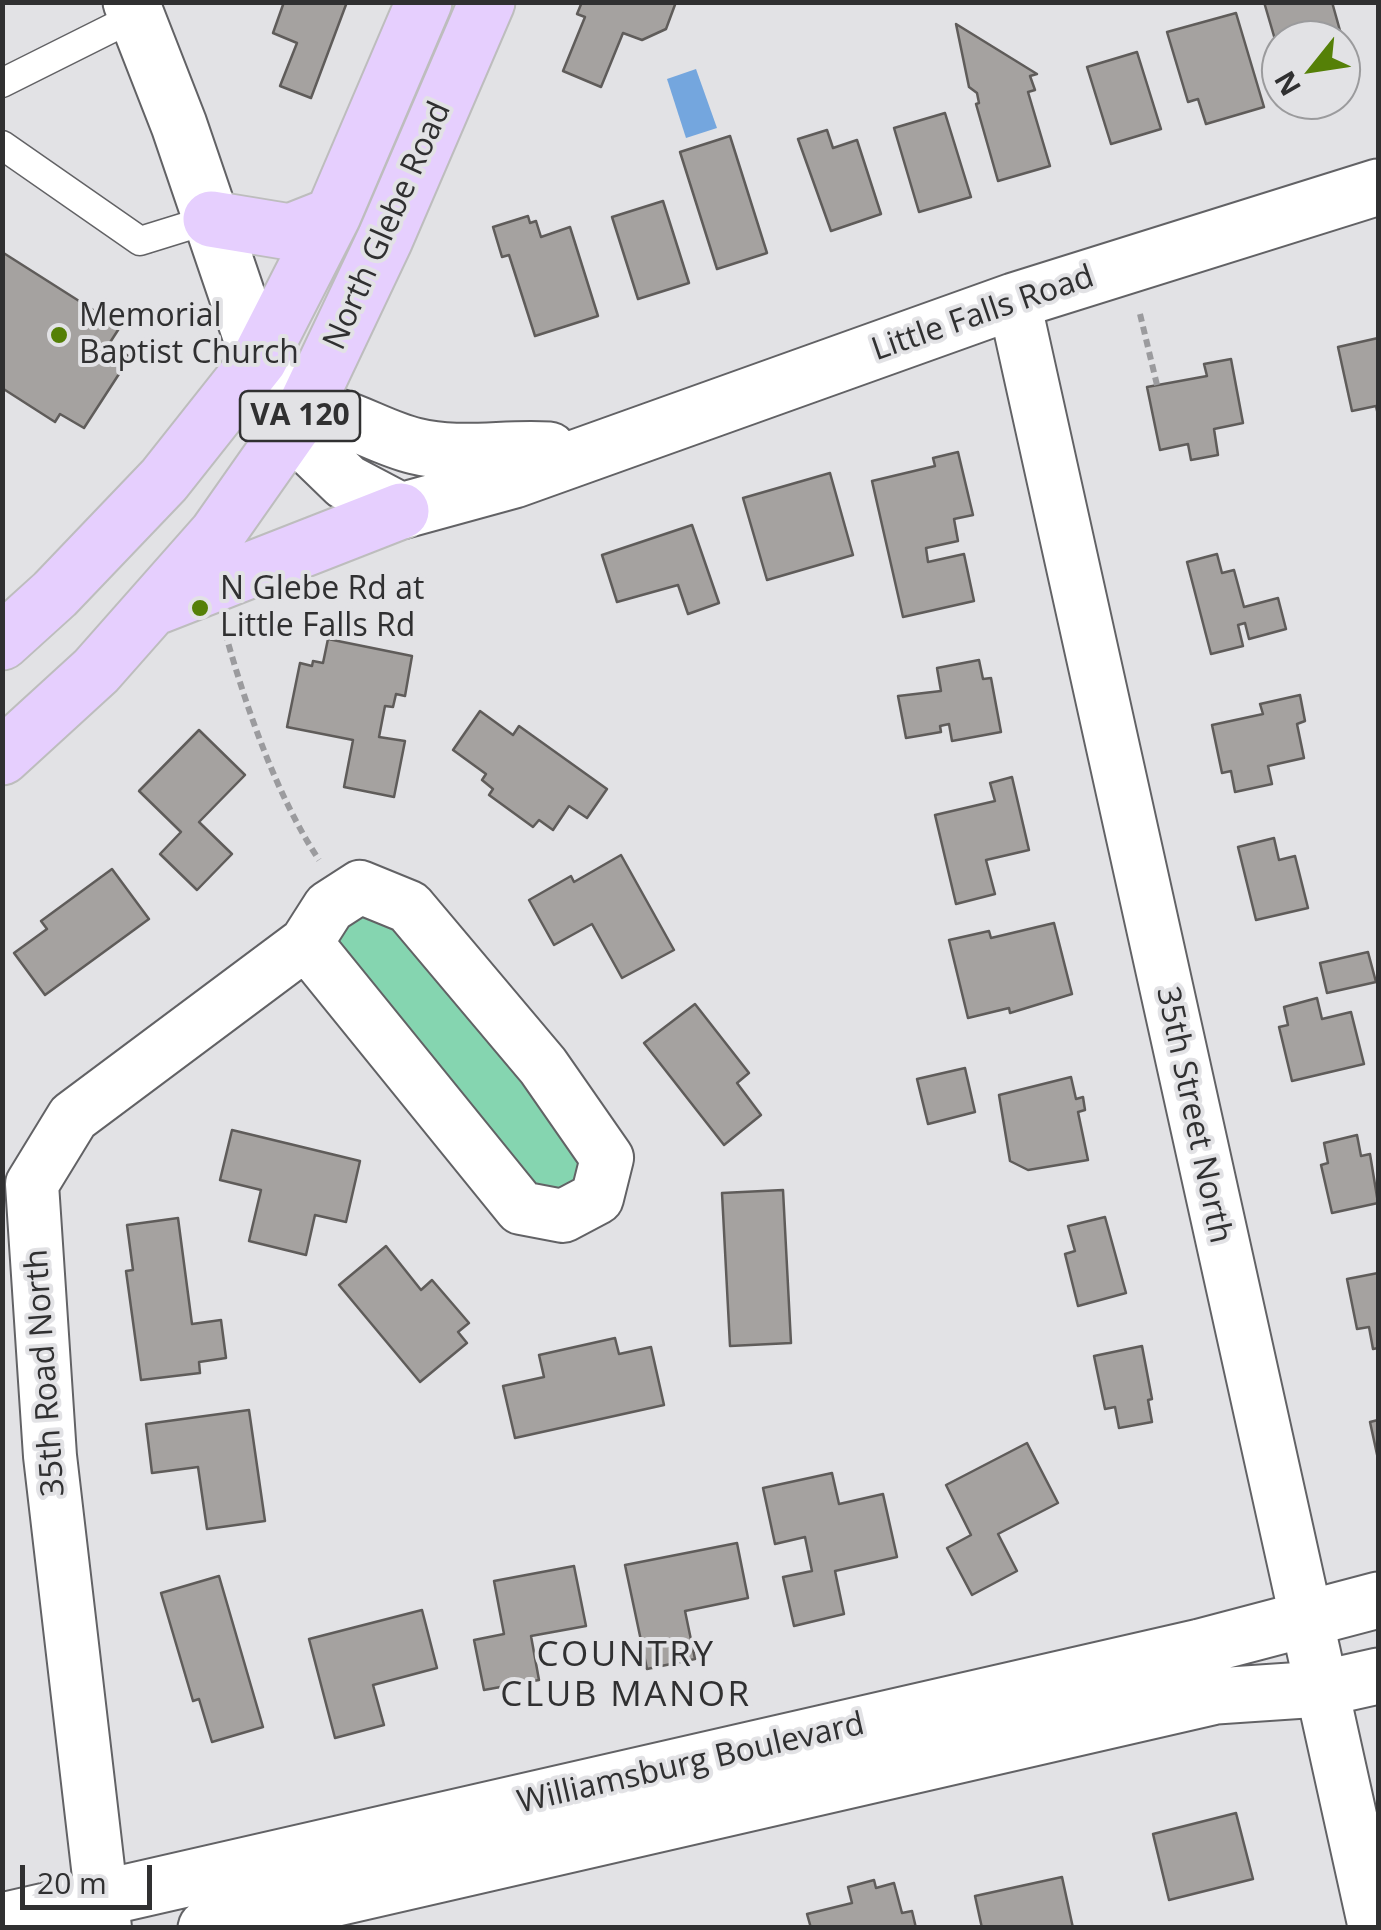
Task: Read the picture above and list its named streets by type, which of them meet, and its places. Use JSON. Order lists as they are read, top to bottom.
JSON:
{
  "streets": {
    "main road": [
      "North Glebe Road",
      "Little Falls Road",
      "VA 120",
      "Williamsburg Boulevard"
    ],
    "street": ["35th Street North", "35th Road North"]
  },
  "crossings": [
    ["North Glebe Road", "Little Falls Road"],
    ["Little Falls Road", "35th Street North"],
    ["35th Street North", "Williamsburg Boulevard"],
    ["35th Road North", "Williamsburg Boulevard"]
  ],
  "districts": ["COUNTRY CLUB MANOR"],
  "places": ["Memorial Baptist Church", "N Glebe Rd at Little Falls Rd"],
  "scale_bar": "20 m",
  "north": "bottom left"
}
